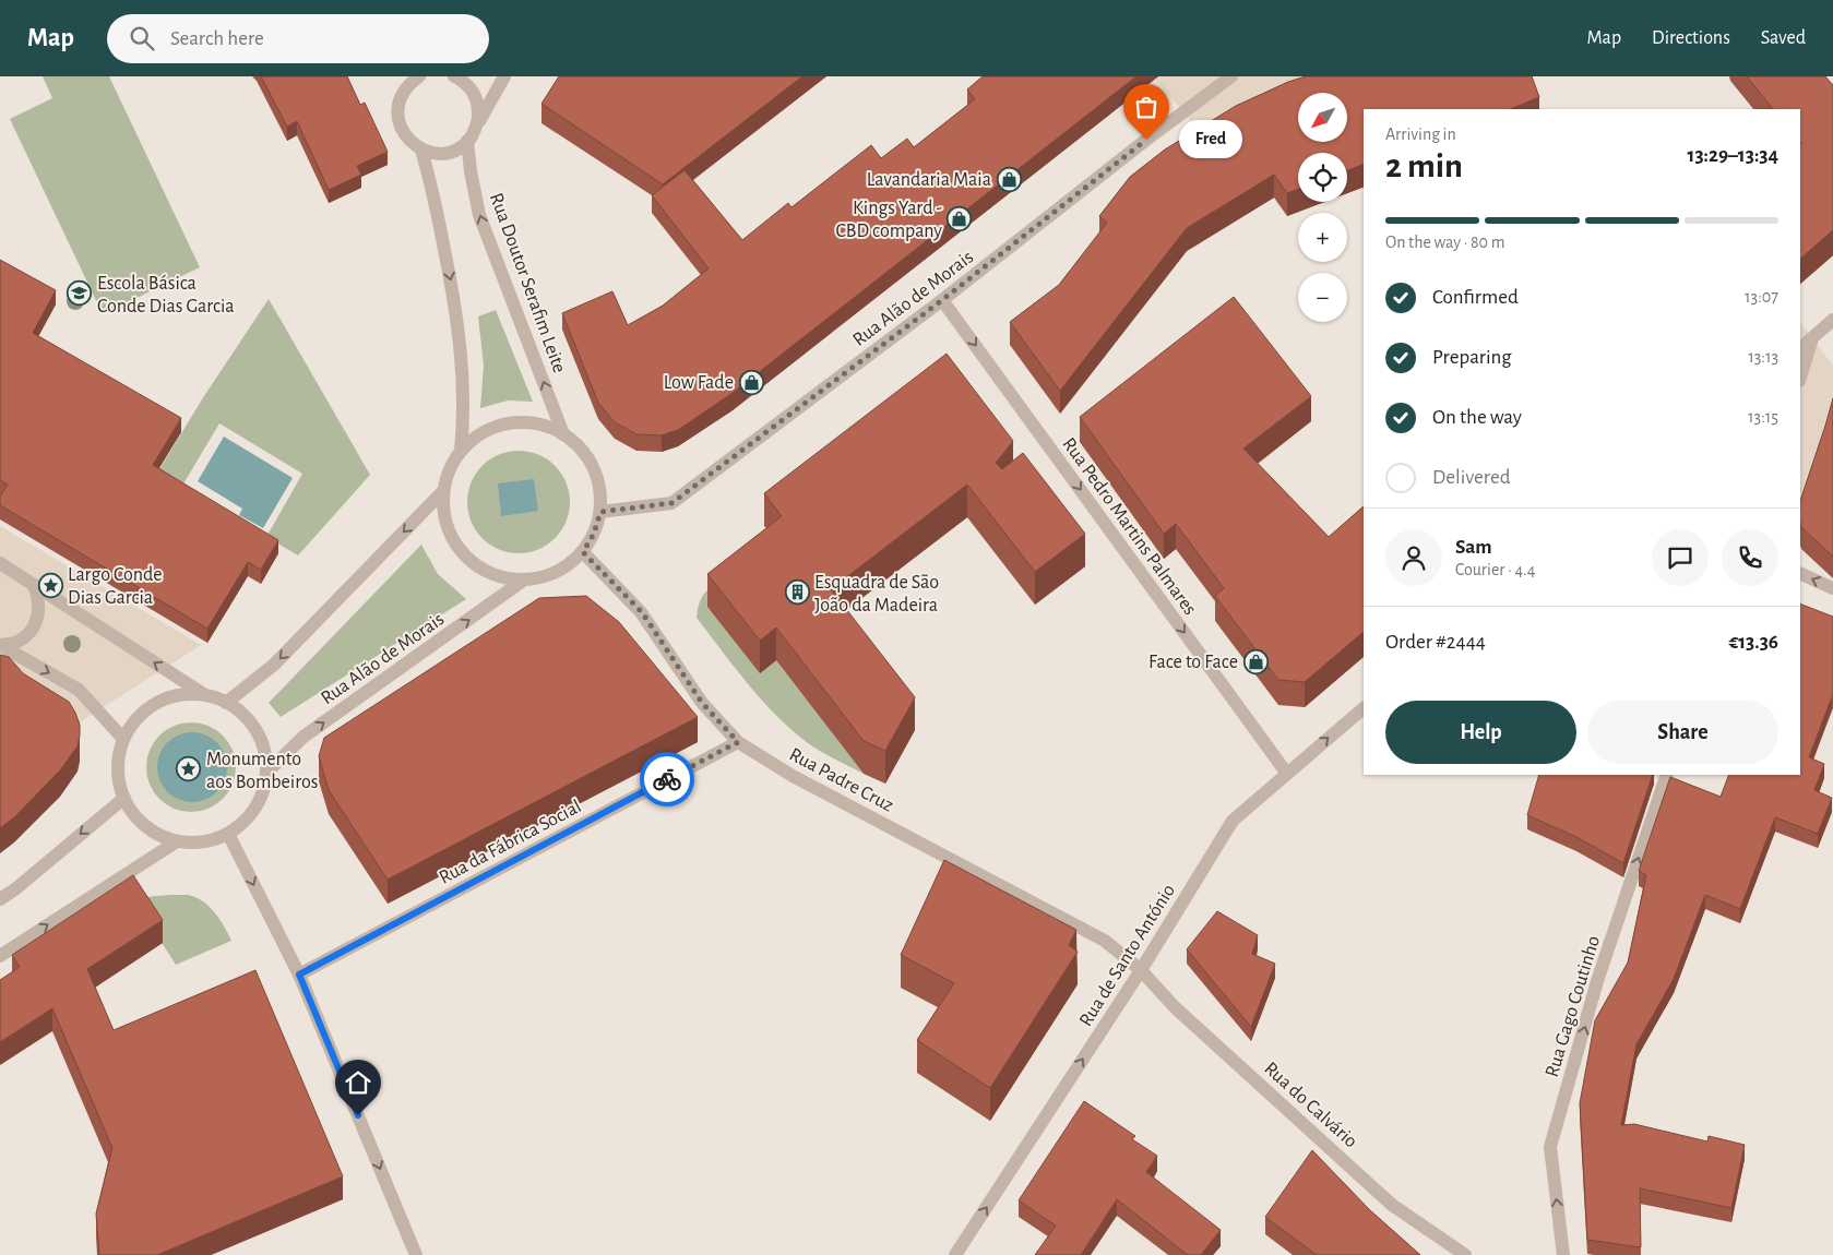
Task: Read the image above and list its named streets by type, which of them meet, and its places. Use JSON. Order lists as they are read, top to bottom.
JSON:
{
  "streets": {
    "street": [
      "Rua Doutor Serafim Leite",
      "Rua Alão de Morais",
      "Rua Pedro Martins Palmares",
      "Rua Padre Cruz",
      "Rua da Fábrica Social",
      "Rua de Santo António",
      "Rua Gago Coutinho",
      "Rua do Calvário"
    ]
  },
  "crossings": [
    ["Rua Doutor Serafim Leite", "Rua Alão de Morais"],
    ["Rua Doutor Serafim Leite", "Rua Padre Cruz"],
    ["Rua Alão de Morais", "Rua Pedro Martins Palmares"],
    ["Rua Alão de Morais", "Rua Padre Cruz"],
    ["Rua Pedro Martins Palmares", "Rua de Santo António"],
    ["Rua Padre Cruz", "Rua da Fábrica Social"],
    ["Rua Padre Cruz", "Rua de Santo António"],
    ["Rua Padre Cruz", "Rua do Calvário"],
    ["Rua de Santo António", "Rua do Calvário"]
  ],
  "one_way": ["Rua Pedro Martins Palmares", "Rua de Santo António", "Rua Gago Coutinho"],
  "places": {
    "other": ["Fred"],
    "shop": [
      "Lavandaria Maia",
      "Kings Yard - CBD company",
      "Low Fade",
      "Face to Face"
    ],
    "school or university": ["Escola Básica Conde Dias Garcia"],
    "place": ["Largo Conde Dias Garcia", "Monumento aos Bombeiros"],
    "building": ["Esquadra de São João da Madeira"]
  },
  "north": "bottom left",
  "page": {
    "header": "Map",
    "search": "Search here",
    "nav": ["Map", "Directions", "Saved"],
    "map_buttons": ["+", "−"],
    "heading": ["2 min", "Arriving in", "13:29–13:34"],
    "panel": [
      "Sam",
      "Courier · 4.4",
      "Order #2444",
      "€13.36"
    ],
    "bubble": "Fred",
    "bar": "On the way · 80 m",
    "list": [
      ["Confirmed", "13:07"],
      ["Preparing", "13:13"],
      ["On the way", "13:15"],
      "Delivered"
    ],
    "buttons": ["Help", "Share"]
  }
}
